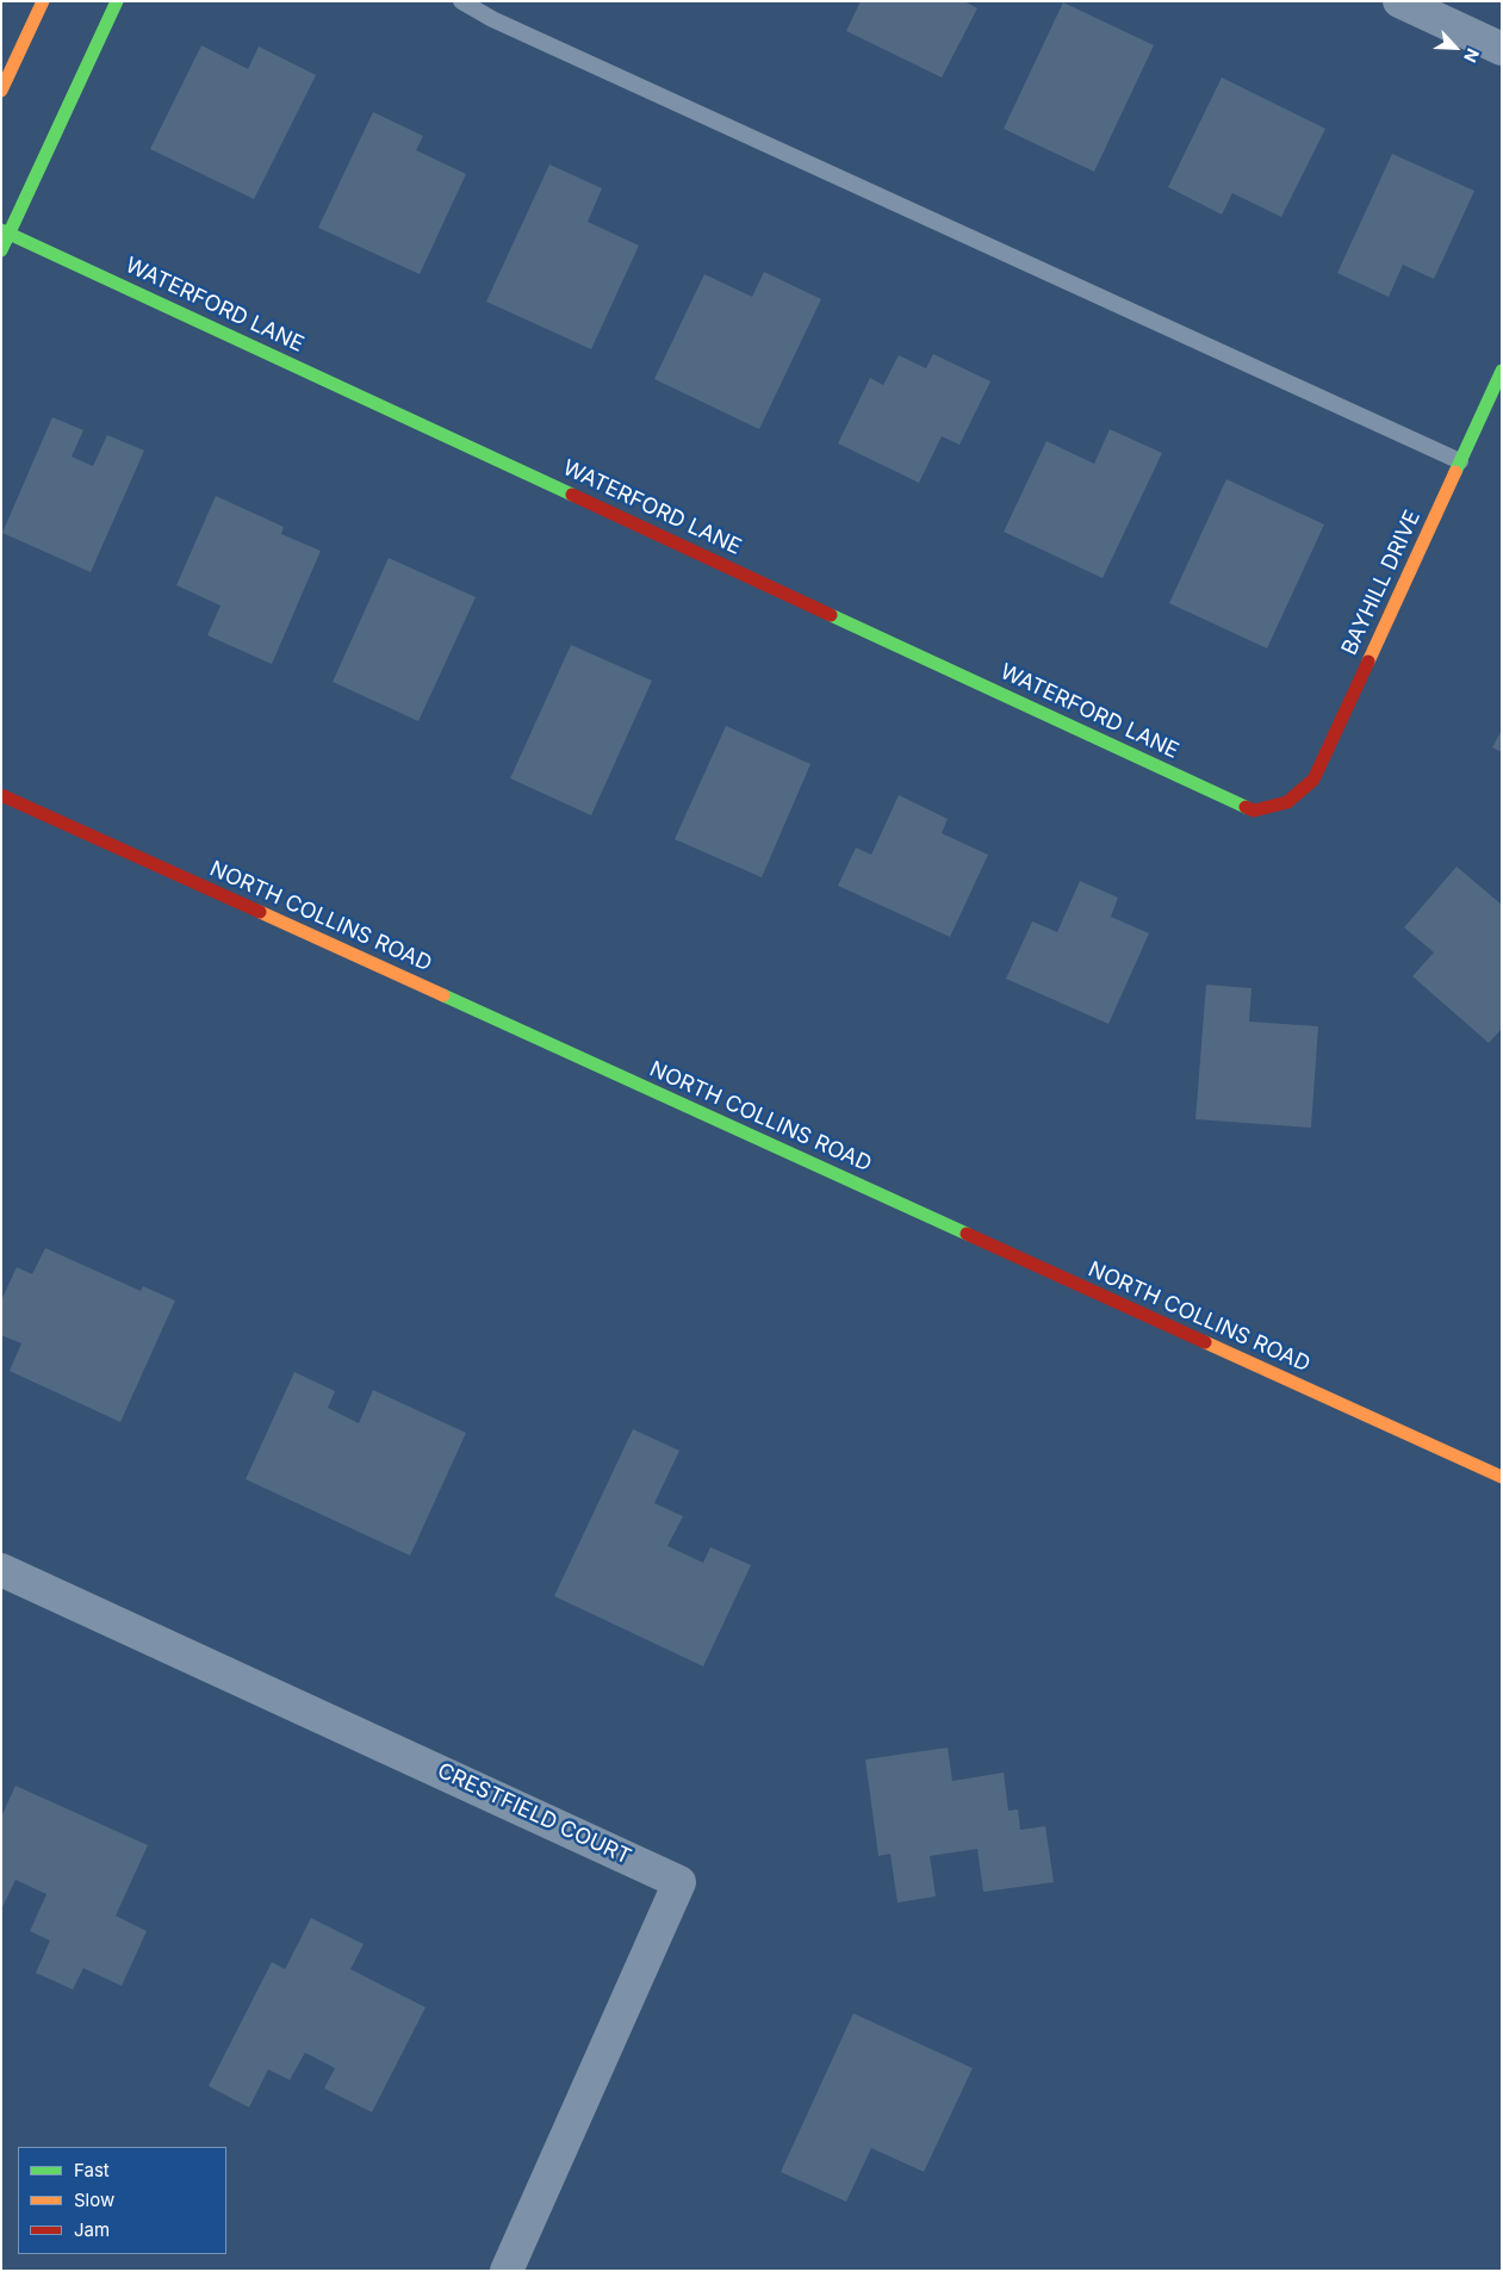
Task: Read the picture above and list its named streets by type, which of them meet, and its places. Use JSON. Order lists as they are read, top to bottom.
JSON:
{
  "streets": {
    "street": [
      "WATERFORD LANE",
      "BAYHILL DRIVE",
      "NORTH COLLINS ROAD",
      "CRESTFIELD COURT"
    ]
  },
  "crossings": [
    ["WATERFORD LANE", "BAYHILL DRIVE"]
  ],
  "legend": ["Fast", "Slow", "Jam"],
  "north": "bottom right"
}
